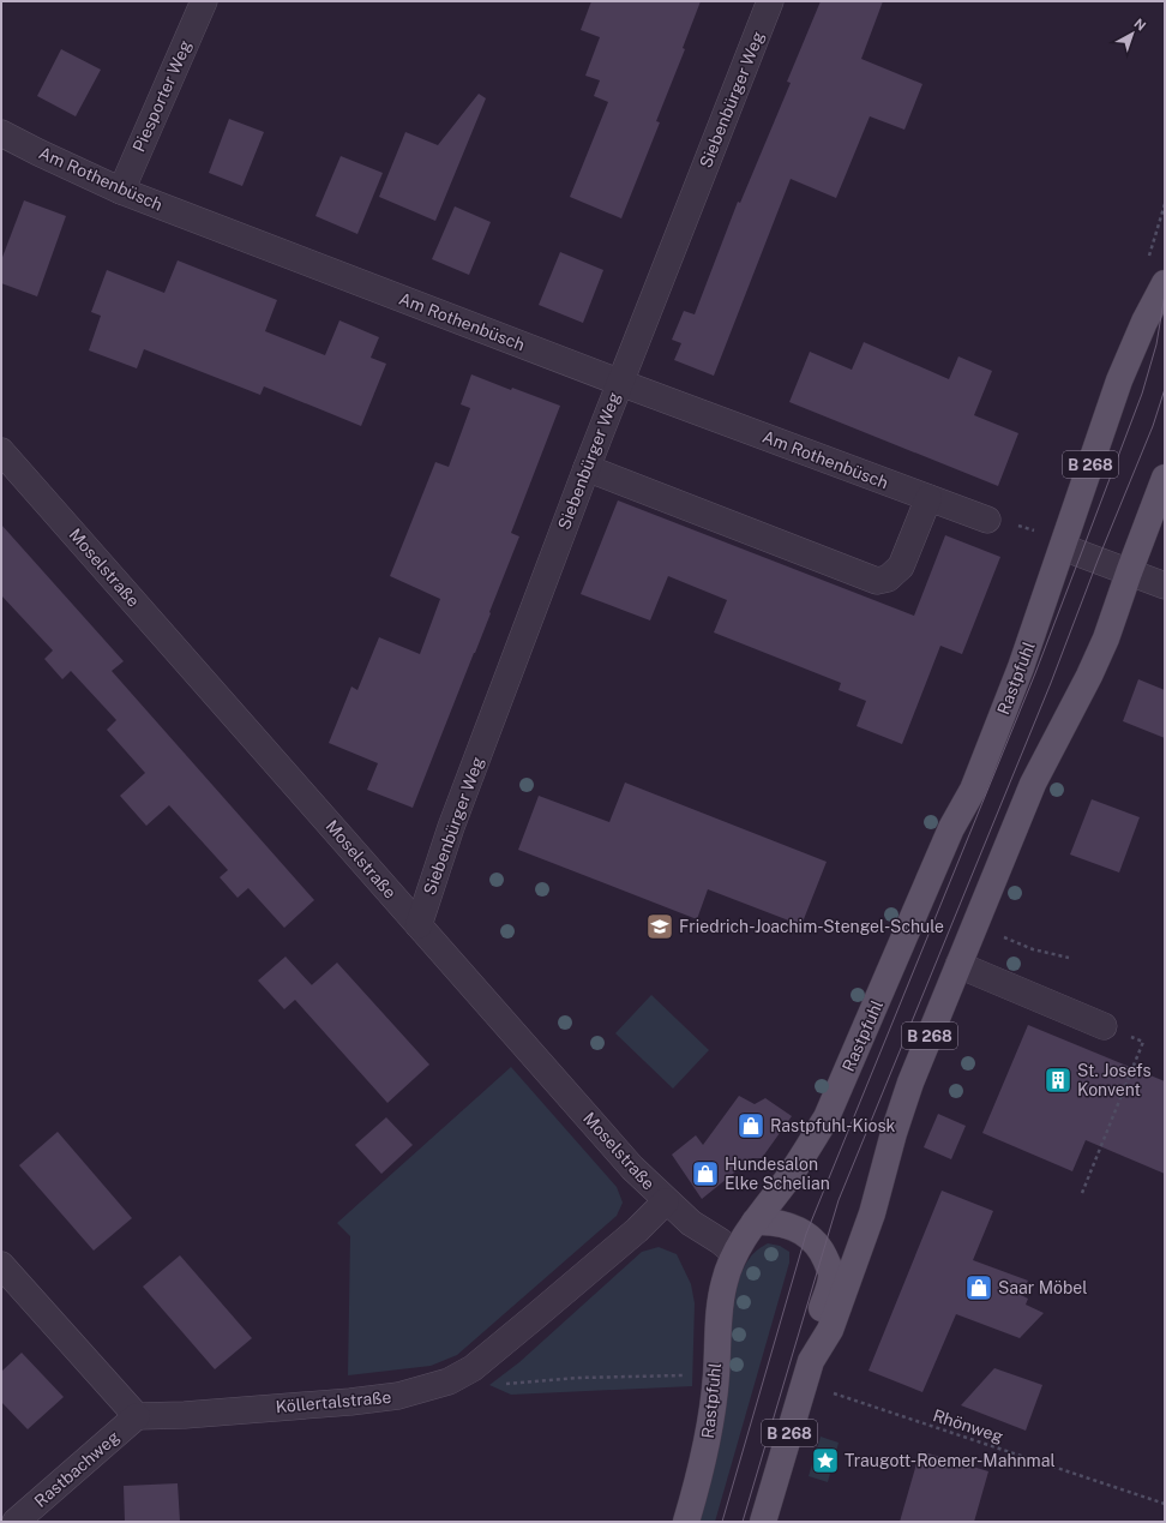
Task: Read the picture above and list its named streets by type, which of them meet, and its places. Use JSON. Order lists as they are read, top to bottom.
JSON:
{
  "streets": {
    "main road": ["B 268", "Rastpfuhl"],
    "street": [
      "Piesporter Weg",
      "Siebenbürger Weg",
      "Am Rothenbüsch",
      "Moselstraße",
      "Köllertalstraße",
      "Rastbachweg"
    ],
    "path": ["Rhönweg"]
  },
  "crossings": [
    ["Piesporter Weg", "Am Rothenbüsch"],
    ["Siebenbürger Weg", "Am Rothenbüsch"],
    ["Siebenbürger Weg", "Moselstraße"],
    ["B 268", "Rastpfuhl"],
    ["Moselstraße", "Rastpfuhl"],
    ["Moselstraße", "Köllertalstraße"],
    ["Köllertalstraße", "Rastbachweg"]
  ],
  "places": {
    "school or university": ["Friedrich-Joachim-Stengel-Schule"],
    "building": ["St. Josefs Konvent"],
    "shop": ["Rastpfuhl-Kiosk", "Hundesalon Elke Schelian", "Saar Möbel"],
    "place": ["Traugott-Roemer-Mahnmal"]
  },
  "north": "top right"
}
